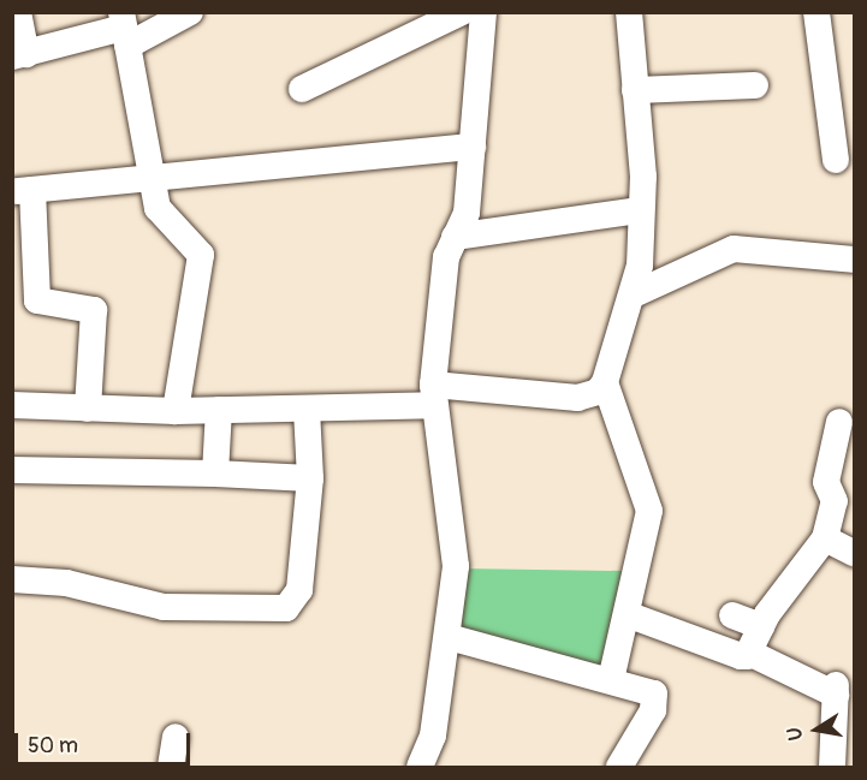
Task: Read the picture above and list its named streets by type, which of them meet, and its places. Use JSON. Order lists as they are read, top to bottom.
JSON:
{
  "scale_bar": "50 m",
  "north": "left"
}
